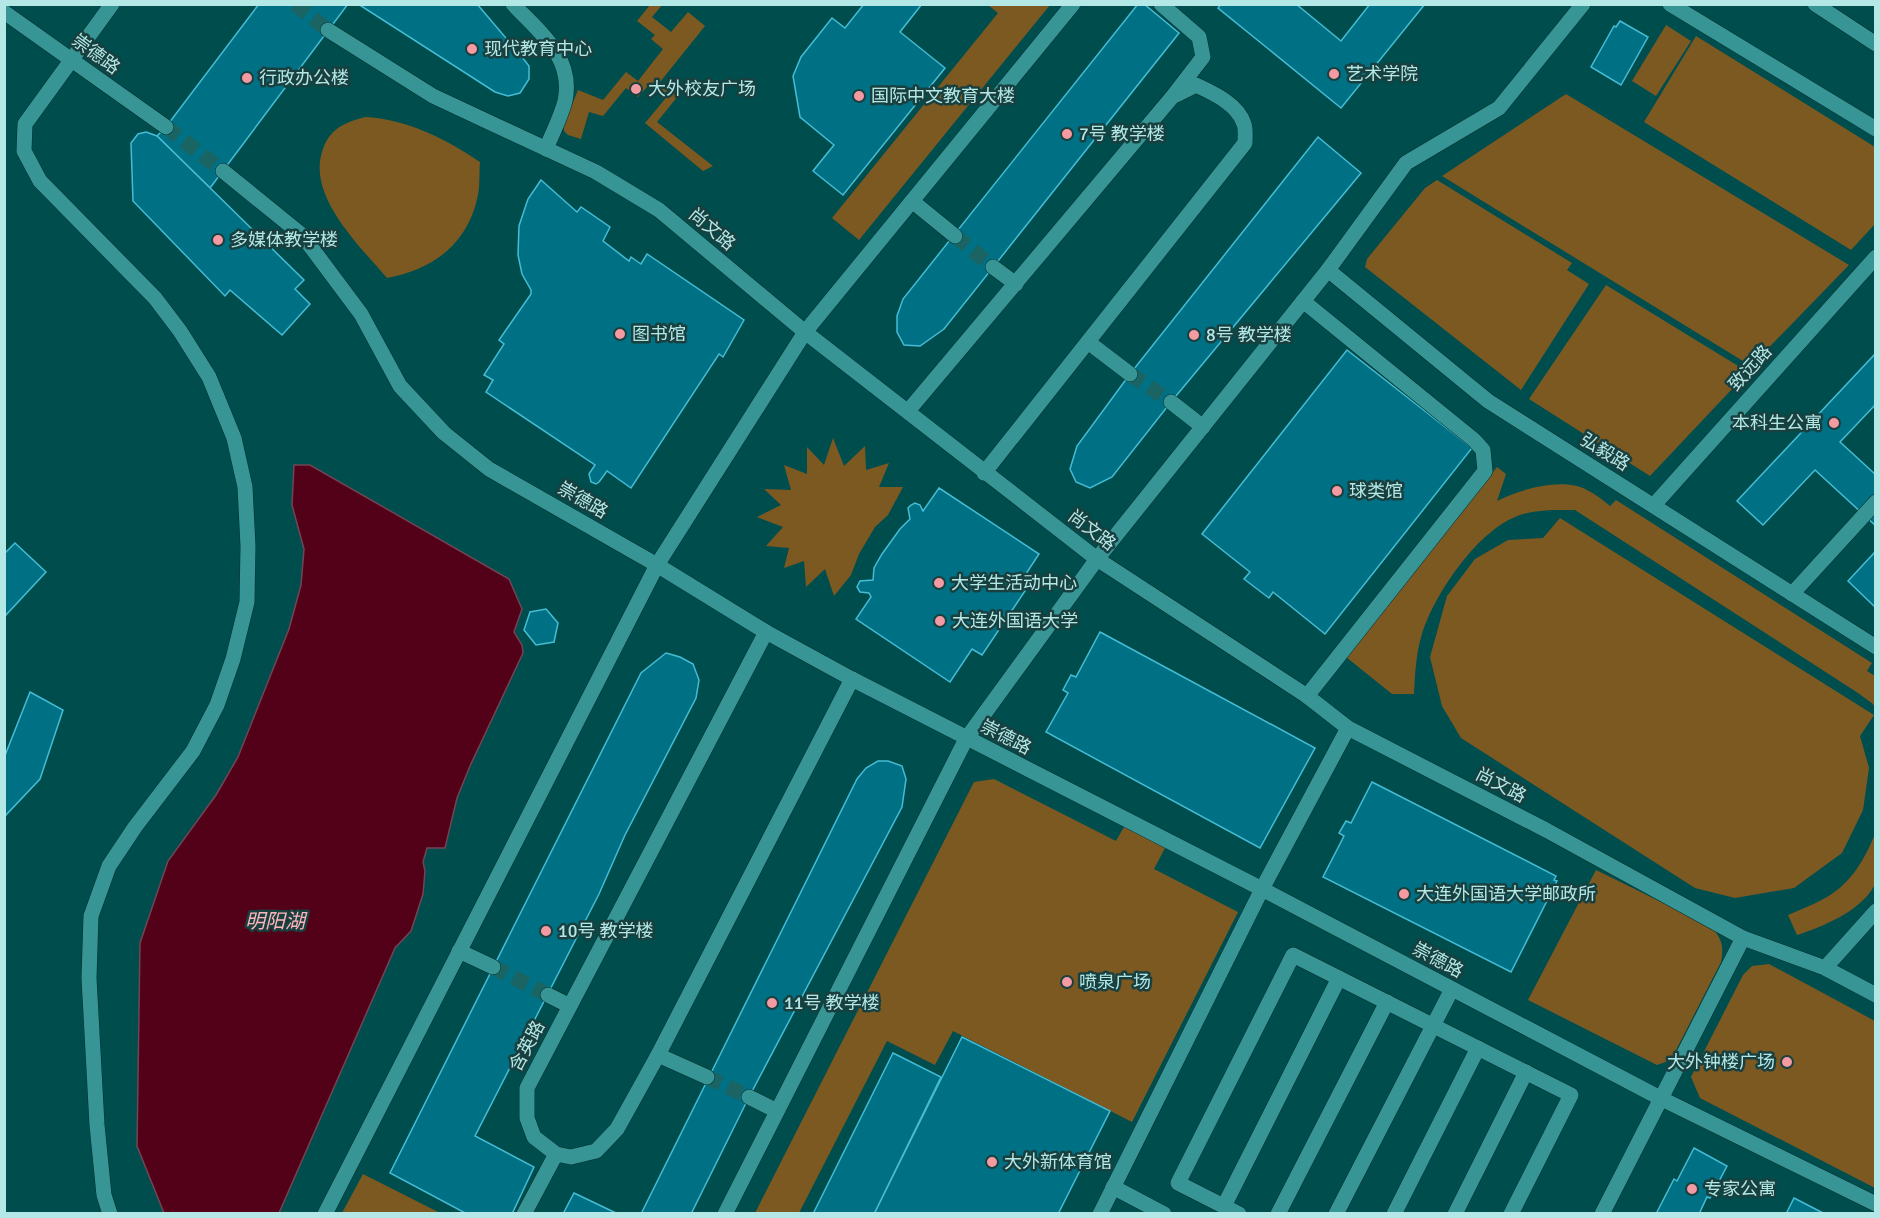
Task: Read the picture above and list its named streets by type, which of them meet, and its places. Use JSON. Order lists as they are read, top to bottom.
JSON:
{
  "streets": {
    "street": [
      "崇德路",
      "尚文路",
      "致远路",
      "弘毅路",
      "含英路"
    ]
  },
  "crossings": [
    ["崇德路", "含英路"],
    ["致远路", "弘毅路"]
  ],
  "water": ["明阳湖"],
  "places": [
    "现代教育中心",
    "艺术学院",
    "行政办公楼",
    "大外校友广场",
    "国际中文教育大楼",
    "7号 教学楼",
    "多媒体教学楼",
    "图书馆",
    "8号 教学楼",
    "本科生公寓",
    "球类馆",
    "大学生活动中心",
    "大连外国语大学",
    "大连外国语大学邮政所",
    "10号 教学楼",
    "喷泉广场",
    "11号 教学楼",
    "大外钟楼广场",
    "大外新体育馆",
    "专家公寓"
  ]
}
